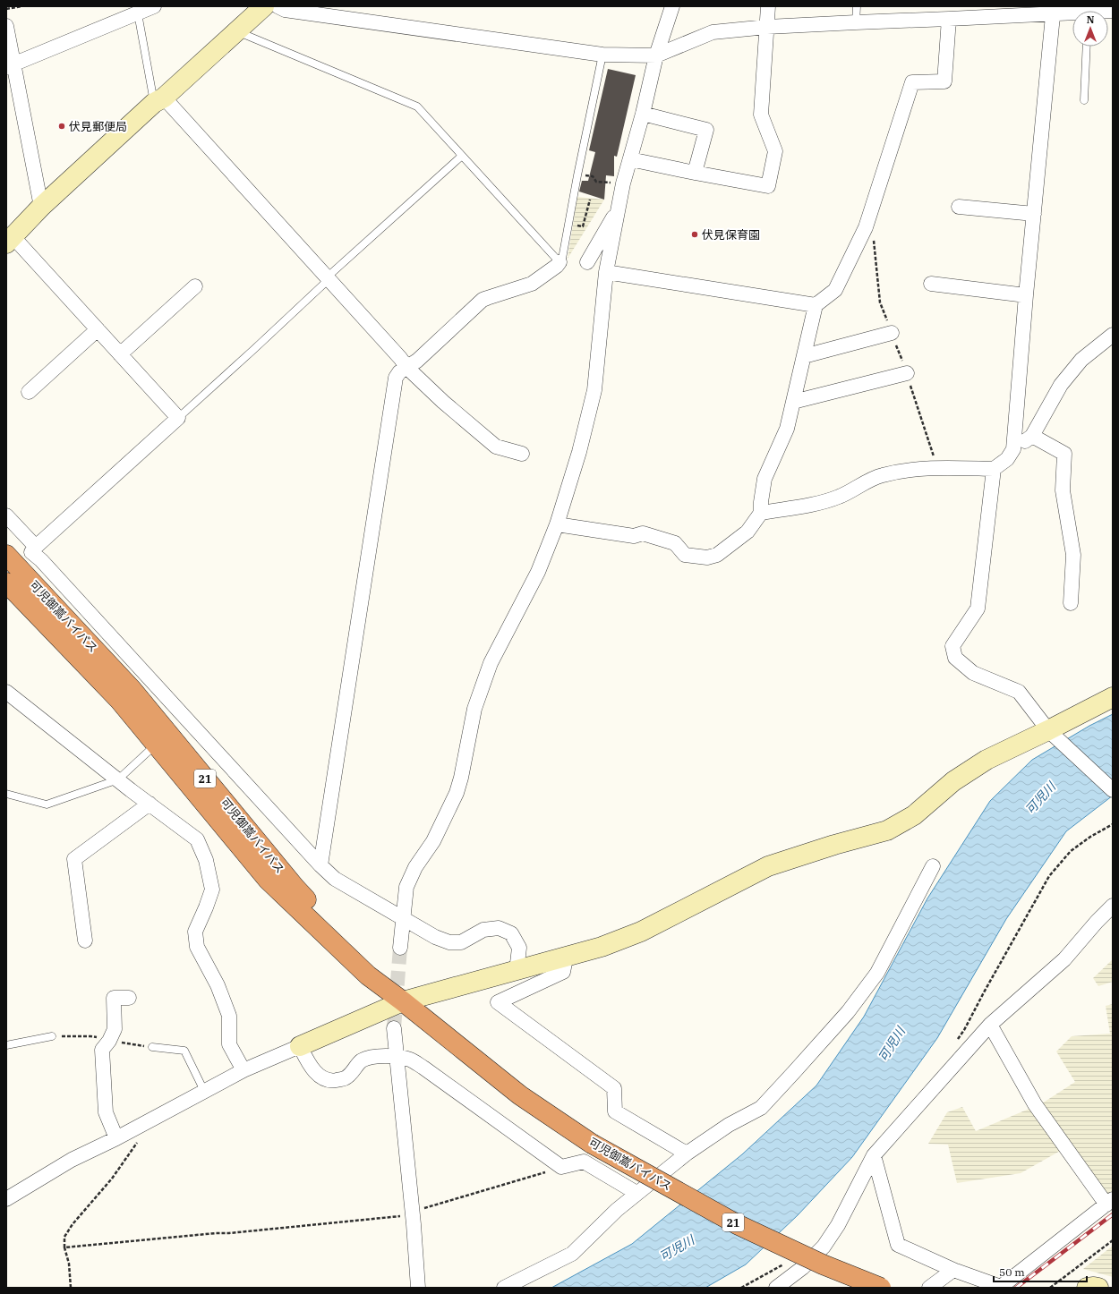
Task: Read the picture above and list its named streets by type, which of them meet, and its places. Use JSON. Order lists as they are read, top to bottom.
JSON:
{
  "streets": {
    "highway": ["可児御嵩バイパス", "21"]
  },
  "water": ["可児川"],
  "places": ["伏見郵便局", "伏見保育園"],
  "scale_bar": "50 m",
  "north": "top"
}
